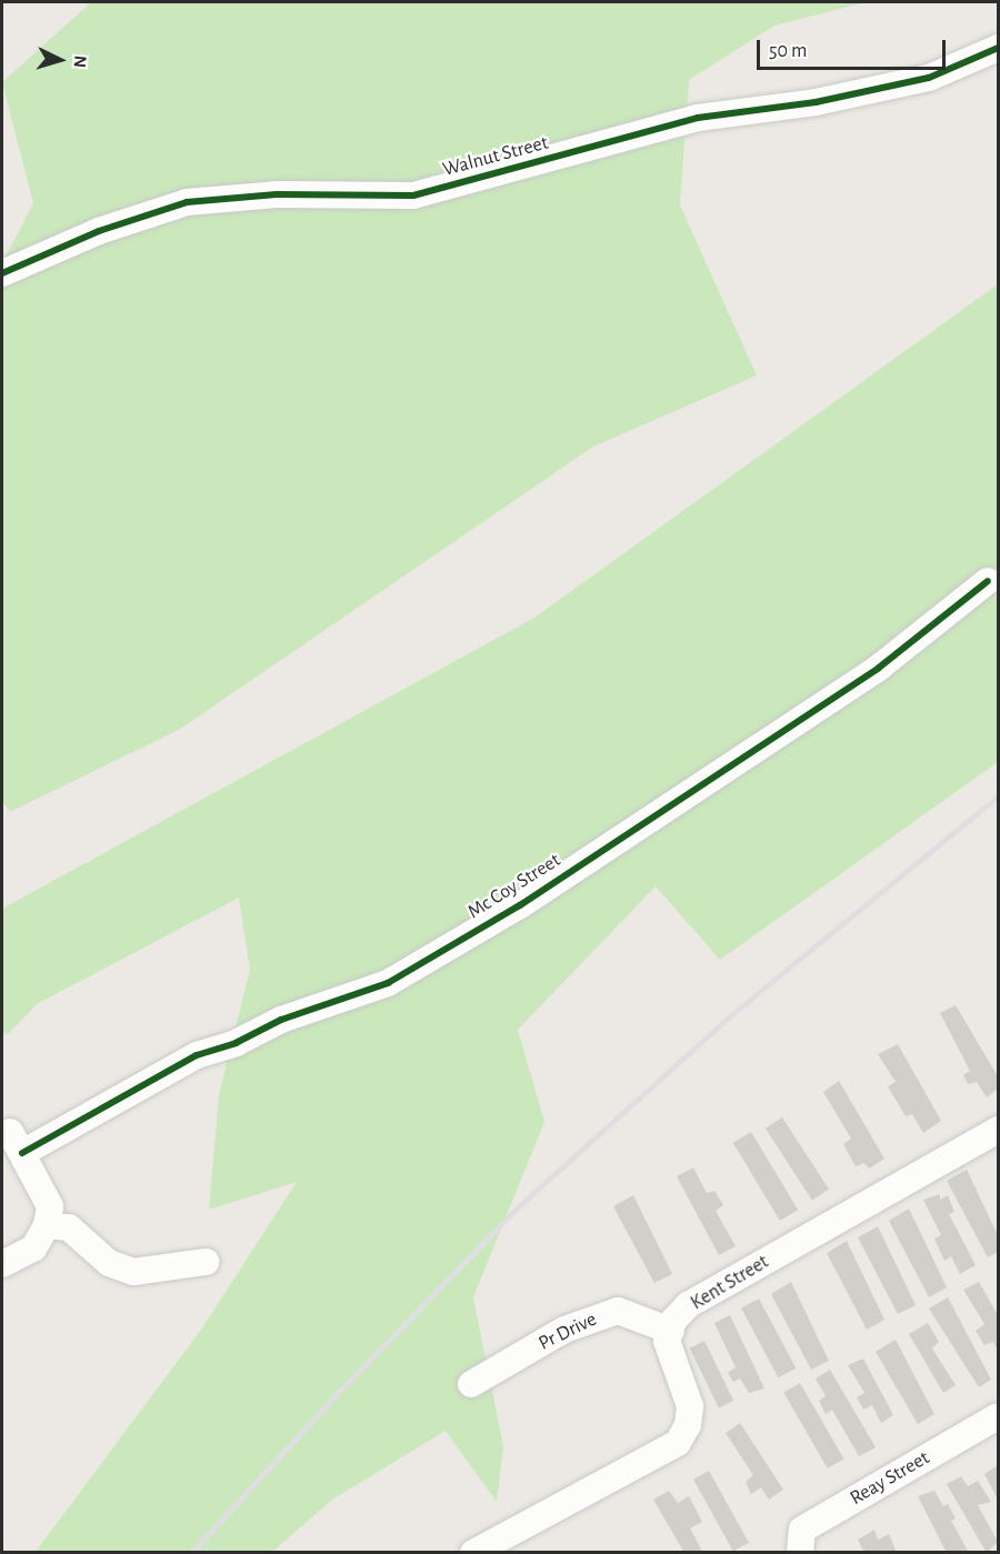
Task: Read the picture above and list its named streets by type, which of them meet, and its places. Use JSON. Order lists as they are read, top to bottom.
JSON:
{
  "streets": {
    "street": [
      "Walnut Street",
      "Mc Coy Street",
      "Kent Street",
      "Pr Drive",
      "Reay Street"
    ]
  },
  "crossings": [
    ["Kent Street", "Pr Drive"]
  ],
  "scale_bar": "50 m",
  "north": "right"
}
